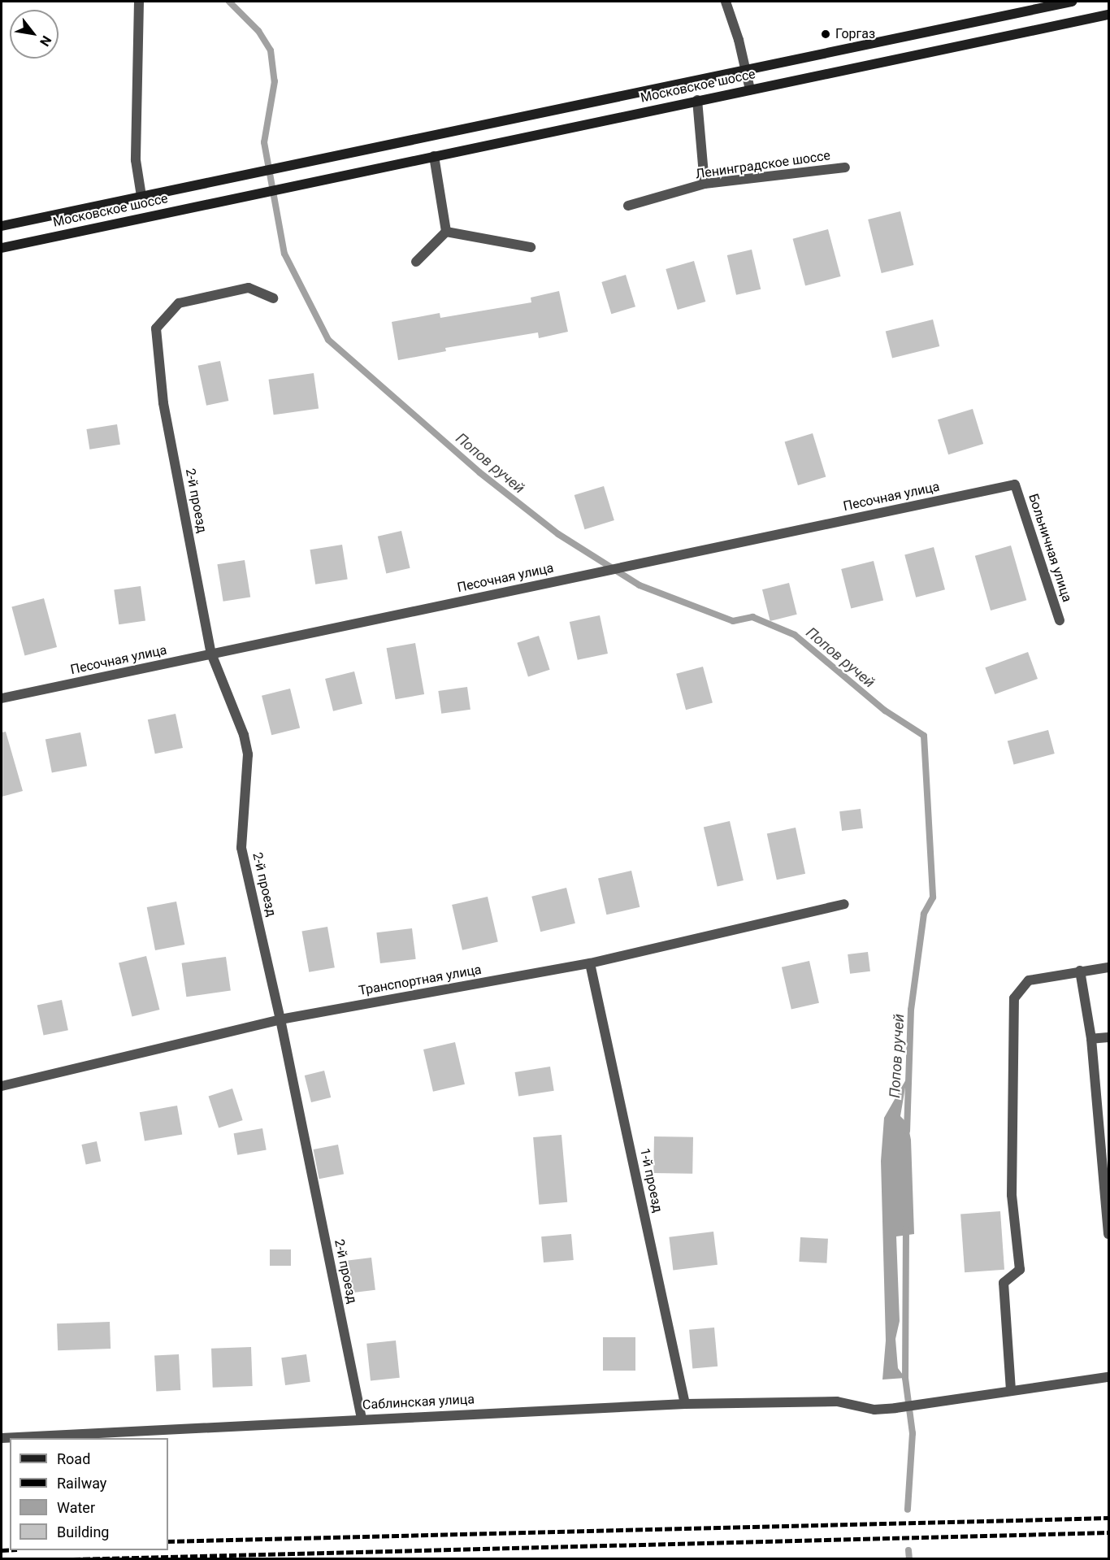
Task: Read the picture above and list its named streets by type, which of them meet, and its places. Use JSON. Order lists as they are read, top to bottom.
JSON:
{
  "streets": {
    "main road": ["Московское шоссе"],
    "street": [
      "Ленинградское шоссе",
      "Песочная улица",
      "2-й проезд",
      "Больничная улица",
      "Транспортная улица",
      "1-й проезд",
      "Саблинская улица"
    ]
  },
  "crossings": [
    ["Песочная улица", "2-й проезд"],
    ["Песочная улица", "Больничная улица"],
    ["2-й проезд", "Транспортная улица"],
    ["2-й проезд", "Саблинская улица"],
    ["Транспортная улица", "1-й проезд"],
    ["1-й проезд", "Саблинская улица"]
  ],
  "water": ["Попов ручей"],
  "places": ["Горгаз"],
  "legend": [
    "Road",
    "Railway",
    "Water",
    "Building"
  ],
  "north": "bottom right"
}
